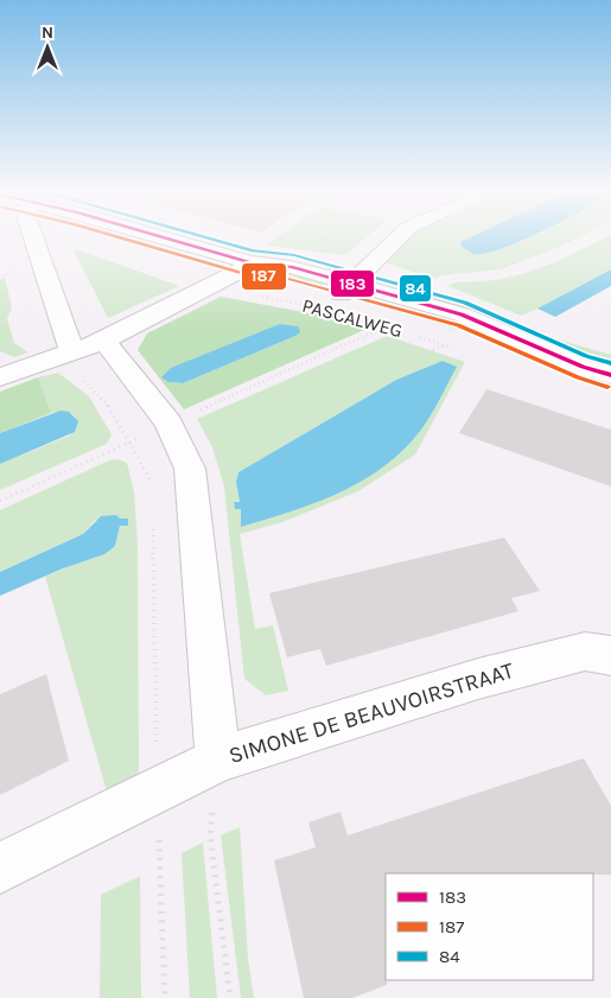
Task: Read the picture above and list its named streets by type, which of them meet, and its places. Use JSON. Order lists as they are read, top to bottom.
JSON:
{
  "streets": {
    "street": ["PASCALWEG", "SIMONE DE BEAUVOIRSTRAAT"]
  },
  "lines": ["transit line 183", "transit line 187", "transit line 84"],
  "legend": ["183", "187", "84"],
  "north": "top"
}
